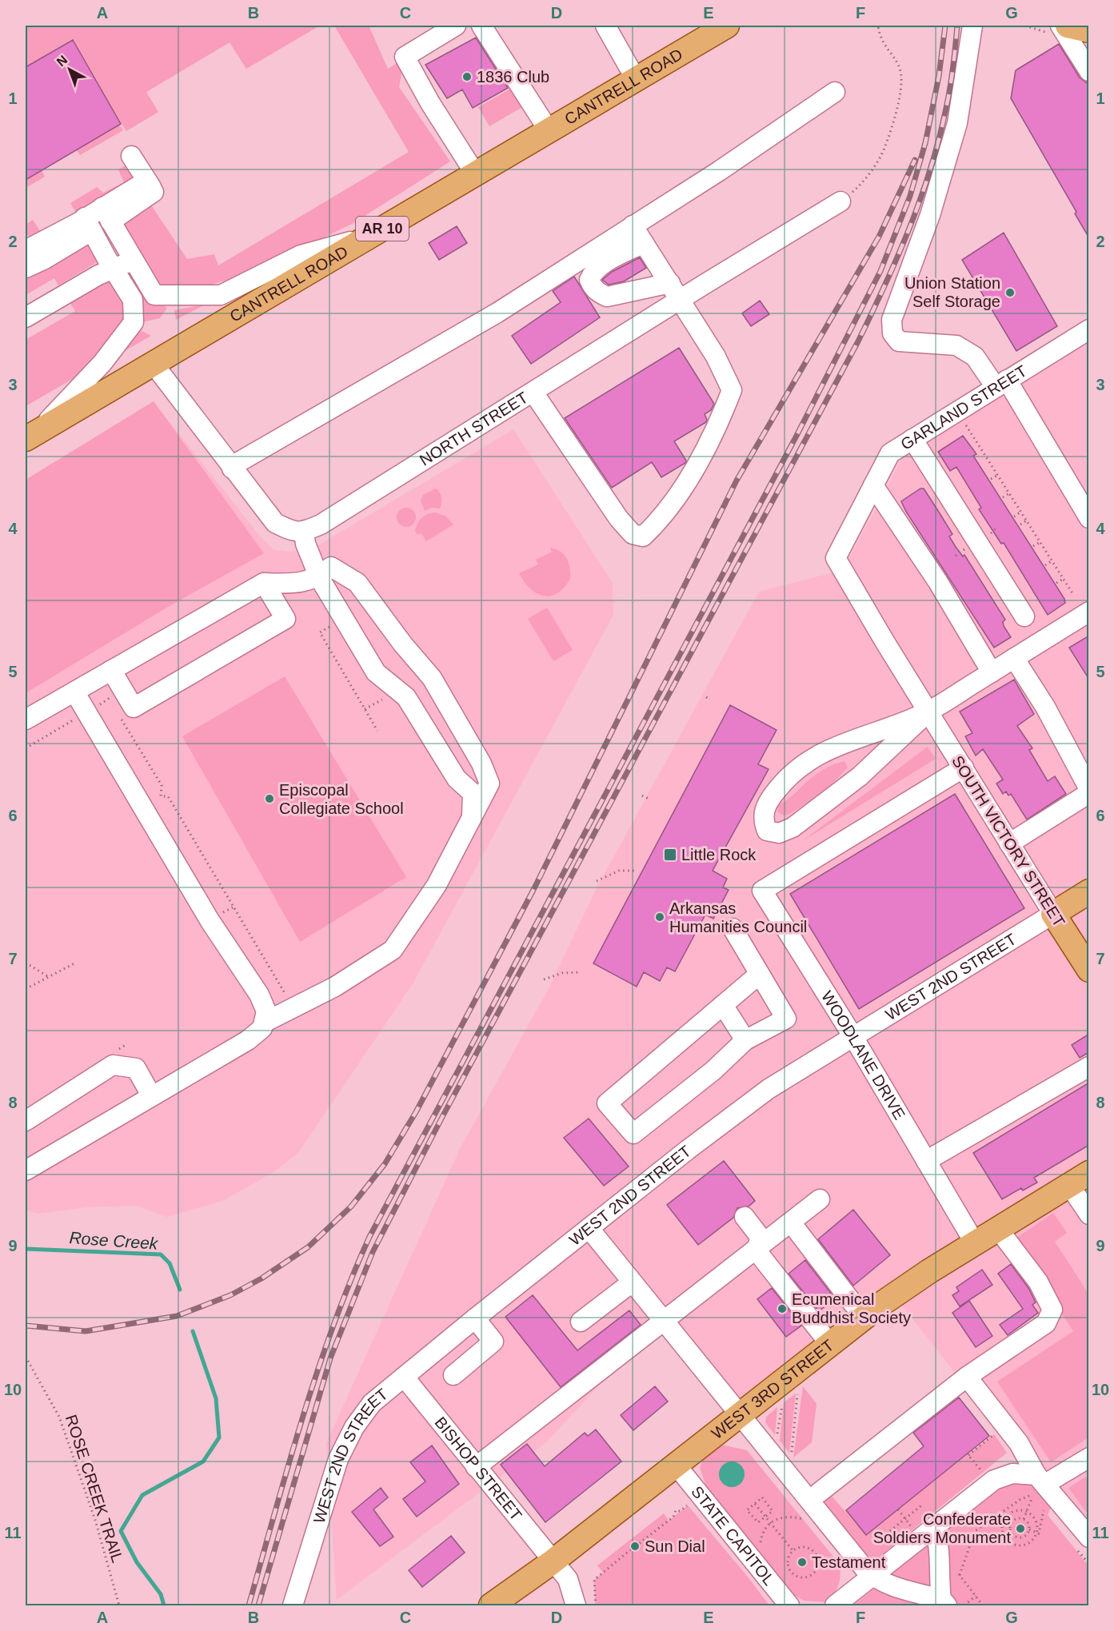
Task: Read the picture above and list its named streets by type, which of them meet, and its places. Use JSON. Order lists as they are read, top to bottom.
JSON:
{
  "streets": {
    "main road": [
      "CANTRELL ROAD",
      "AR 10",
      "SOUTH VICTORY STREET",
      "WEST 2ND STREET",
      "WEST 3RD STREET"
    ],
    "street": [
      "GARLAND STREET",
      "NORTH STREET",
      "WOODLANE DRIVE",
      "BISHOP STREET",
      "STATE CAPITOL"
    ],
    "path": ["ROSE CREEK TRAIL"]
  },
  "crossings": [
    ["GARLAND STREET", "SOUTH VICTORY STREET"],
    ["SOUTH VICTORY STREET", "WEST 2ND STREET"],
    ["SOUTH VICTORY STREET", "WOODLANE DRIVE"],
    ["WEST 2ND STREET", "WOODLANE DRIVE"],
    ["WEST 2ND STREET", "BISHOP STREET"],
    ["WOODLANE DRIVE", "WEST 3RD STREET"],
    ["WEST 3RD STREET", "BISHOP STREET"],
    ["WEST 3RD STREET", "STATE CAPITOL"]
  ],
  "water": ["Rose Creek"],
  "places": {
    "other": [
      "1836 Club",
      "Union Station Self Storage",
      "Episcopal Collegiate School",
      "Arkansas Humanities Council",
      "Ecumenical Buddhist Society",
      "Confederate Soldiers Monument",
      "Sun Dial",
      "Testament"
    ],
    "transit": ["Little Rock"]
  },
  "north": "top left",
  "grid": {
    "columns": [
      "A",
      "B",
      "C",
      "D",
      "E",
      "F",
      "G"
    ],
    "rows": [
      "1",
      "2",
      "3",
      "4",
      "5",
      "6",
      "7",
      "8",
      "9",
      "10",
      "11"
    ]
  }
}
